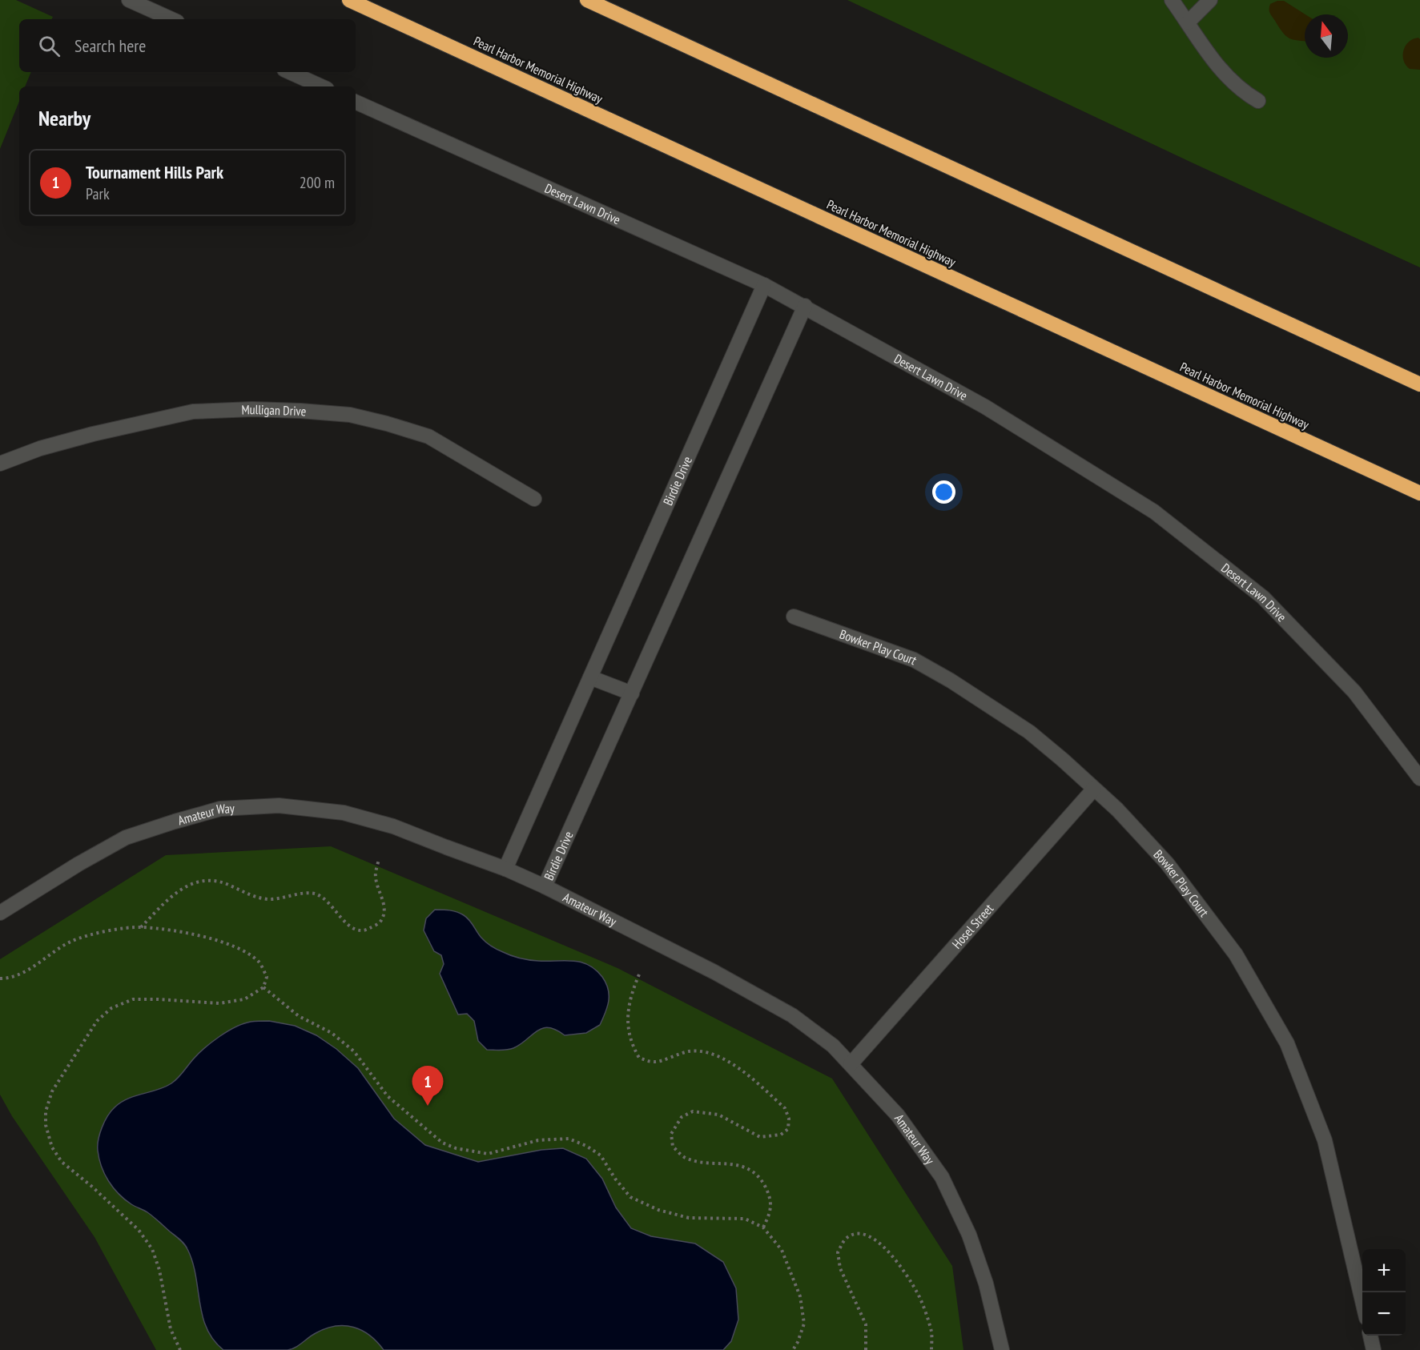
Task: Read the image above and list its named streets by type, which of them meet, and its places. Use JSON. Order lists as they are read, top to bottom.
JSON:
{
  "streets": {
    "highway": ["Pearl Harbor Memorial Highway"],
    "street": [
      "Desert Lawn Drive",
      "Mulligan Drive",
      "Birdie Drive",
      "Bowker Play Court",
      "Amateur Way",
      "Hosel Street"
    ]
  },
  "crossings": [
    ["Desert Lawn Drive", "Birdie Drive"],
    ["Birdie Drive", "Amateur Way"],
    ["Bowker Play Court", "Hosel Street"],
    ["Amateur Way", "Hosel Street"]
  ],
  "north": "top",
  "page": {
    "search": "Search here",
    "heading": "Nearby",
    "list": [
      {
        "mark": "1",
        "name": "Tournament Hills Park",
        "note": "Park",
        "value": "200 m"
      }
    ],
    "pins": "1",
    "map_buttons": ["+", "−"]
  }
}
